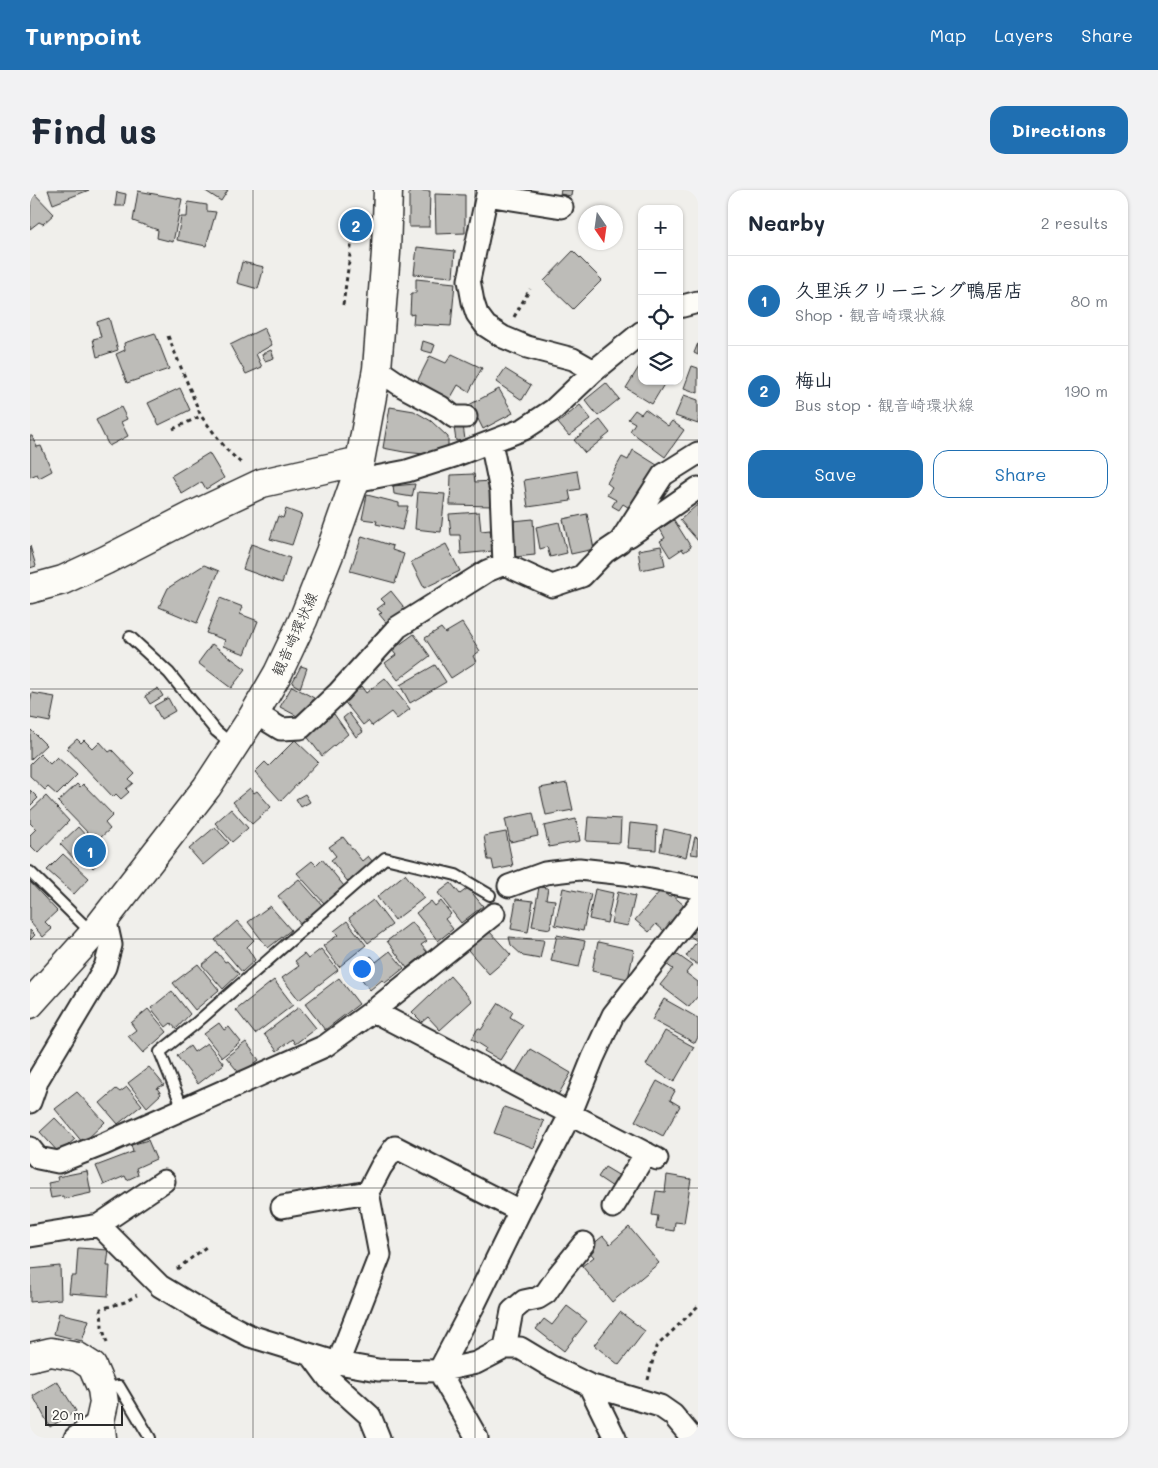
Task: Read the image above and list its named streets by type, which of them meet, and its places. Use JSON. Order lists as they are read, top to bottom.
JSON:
{
  "streets": {
    "main road": ["観音崎環状線"]
  },
  "scale_bar": "20 m",
  "north": "bottom",
  "page": {
    "header": "Turnpoint",
    "nav": ["Map", "Layers", "Share"],
    "buttons": [
      "Directions",
      ["Save", "Share"]
    ],
    "title": "Find us",
    "heading": ["Nearby", "2 results"],
    "map_buttons": ["+", "−"],
    "pins": ["2", "1"],
    "list": [
      {
        "mark": "1",
        "name": "久里浜クリーニング鴨居店",
        "note": "Shop · 観音崎環状線",
        "value": "80 m"
      },
      {
        "mark": "2",
        "name": "梅山",
        "note": "Bus stop · 観音崎環状線",
        "value": "190 m"
      }
    ],
    "scale": "20 m"
  }
}
